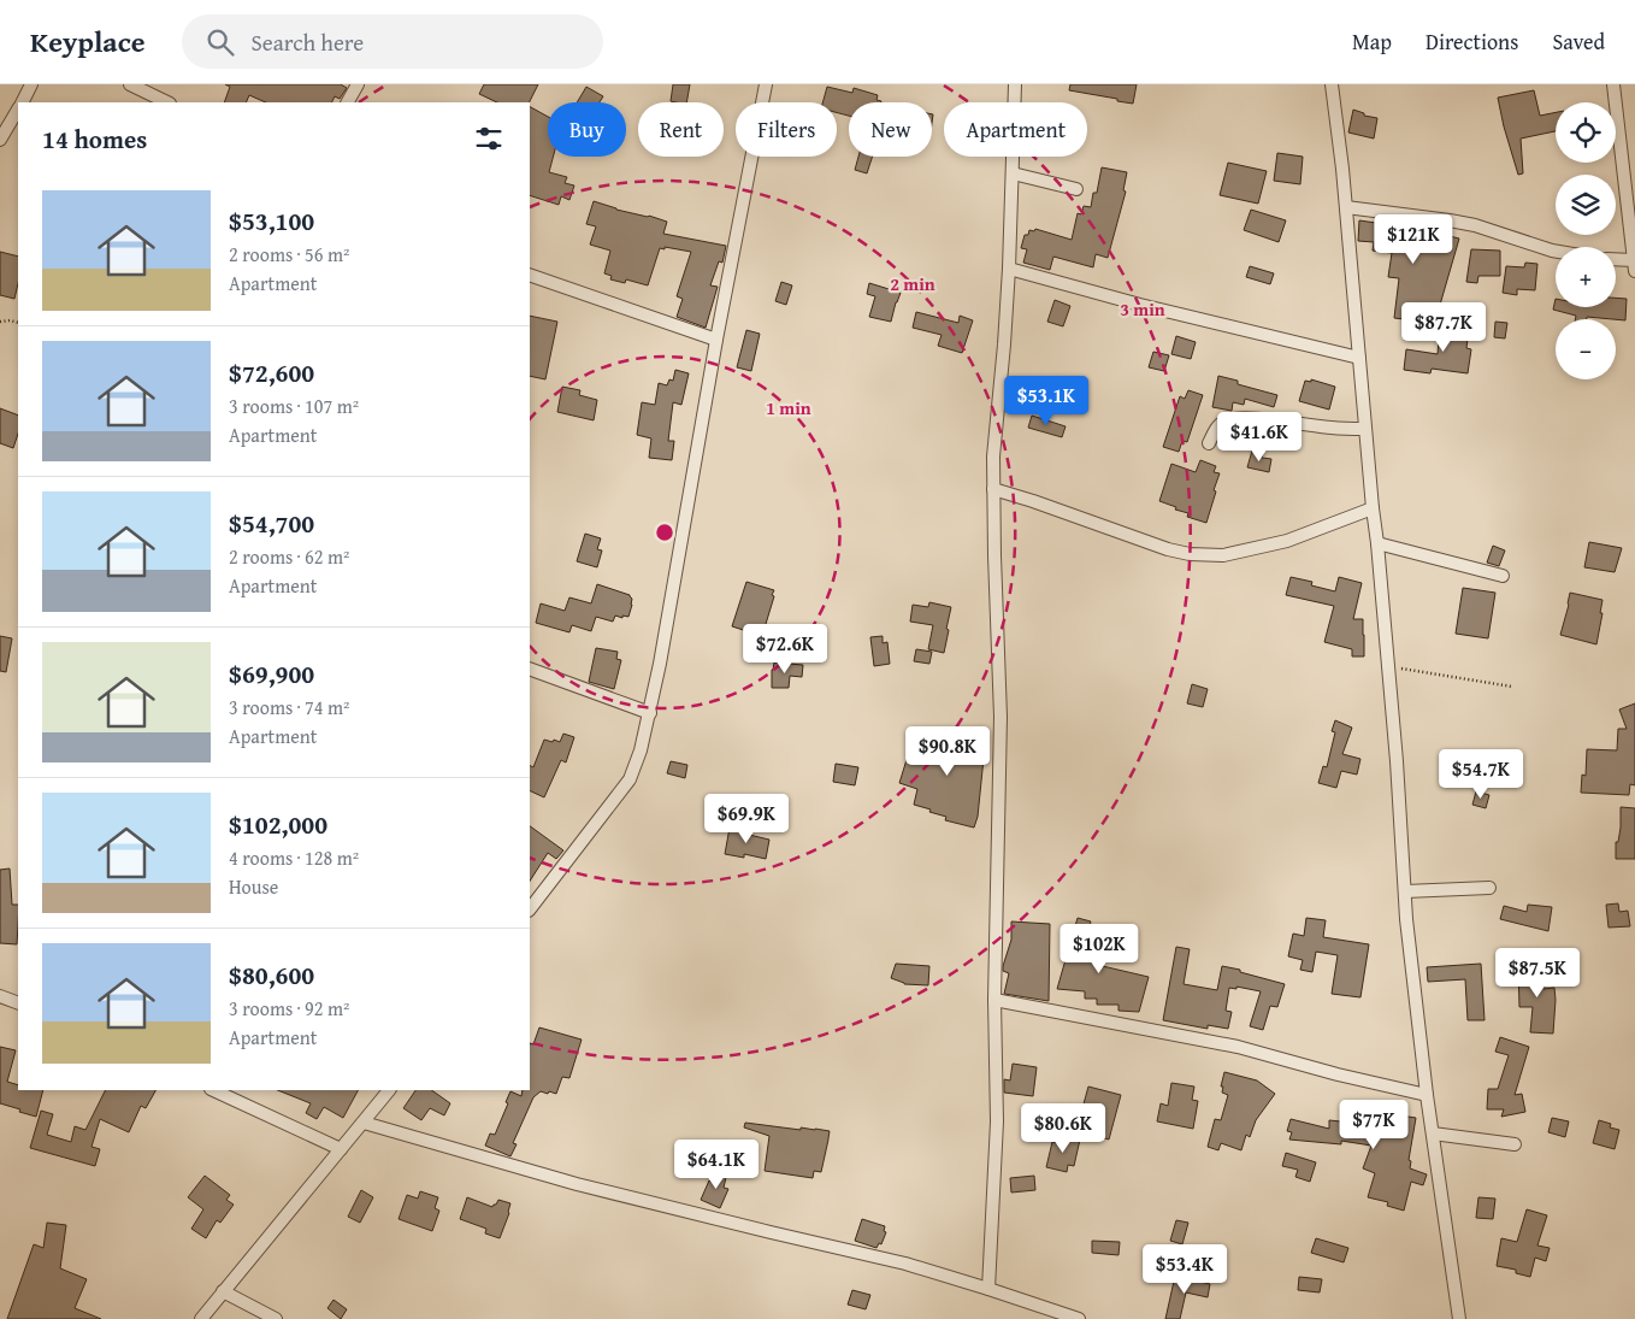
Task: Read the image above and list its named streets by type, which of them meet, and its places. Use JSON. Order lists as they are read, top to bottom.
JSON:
{
  "page": {
    "header": "Keyplace",
    "search": "Search here",
    "nav": ["Map", "Directions", "Saved"],
    "map_buttons": ["+", "−"],
    "chip": [
      "Buy",
      "Rent",
      "Filters",
      "New",
      "Apartment"
    ],
    "heading": "14 homes",
    "list": [
      {
        "name": "$53,100",
        "note": "2 rooms · 56 m² · Apartment"
      },
      {
        "name": "$72,600",
        "note": "3 rooms · 107 m² · Apartment"
      },
      {
        "name": "$54,700",
        "note": "2 rooms · 62 m² · Apartment"
      },
      {
        "name": "$69,900",
        "note": "3 rooms · 74 m² · Apartment"
      },
      {
        "name": "$102,000",
        "note": "4 rooms · 128 m² · House"
      },
      {
        "name": "$80,600",
        "note": "3 rooms · 92 m² · Apartment"
      }
    ],
    "price": [
      "$121K",
      "$87.7K",
      "$53.1K",
      "$41.6K",
      "$72.6K",
      "$90.8K",
      "$54.7K",
      "$69.9K",
      "$102K",
      "$87.5K",
      "$77K",
      "$80.6K",
      "$64.1K",
      "$53.4K"
    ]
  },
  "rings": ["2 min", "3 min", "1 min"]
}
